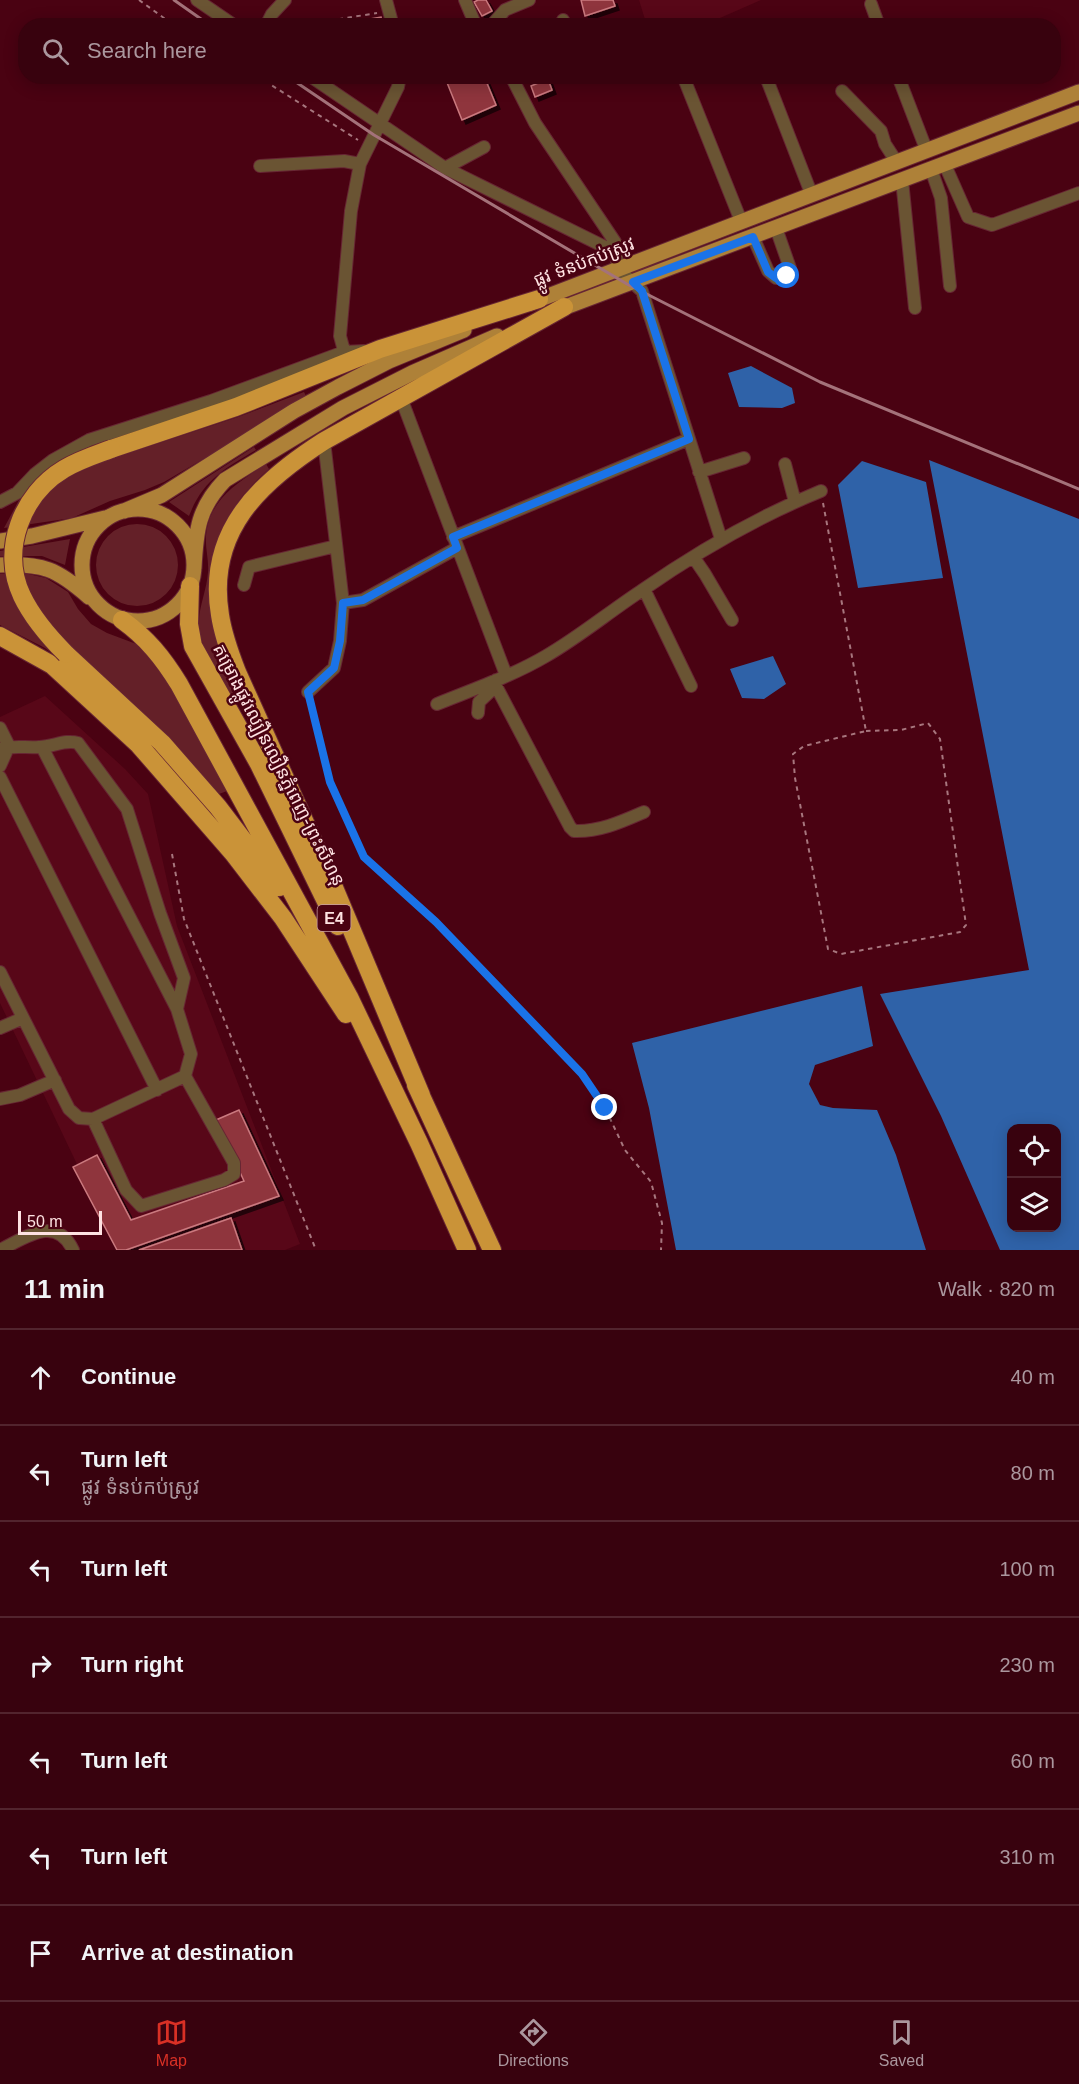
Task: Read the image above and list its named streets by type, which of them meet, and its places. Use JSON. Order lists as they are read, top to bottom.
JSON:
{
  "streets": {
    "highway": ["គម្រោងផ្លូវល្បឿនលឿនភ្នំពេញ-ព្រះសីហនុ", "E4"],
    "main road": ["ផ្លូវ ទំនប់កប់ស្រូវ"]
  },
  "crossings": [
    ["ផ្លូវ ទំនប់កប់ស្រូវ", "គម្រោងផ្លូវល្បឿនលឿនភ្នំពេញ-ព្រះសីហនុ"],
    ["ផ្លូវ ទំនប់កប់ស្រូវ", "E4"],
    ["គម្រោងផ្លូវល្បឿនលឿនភ្នំពេញ-ព្រះសីហនុ", "E4"]
  ],
  "scale_bar": "50 m",
  "page": {
    "search": "Search here",
    "scale": "50 m",
    "heading": ["11 min", "Walk · 820 m"],
    "list": [
      ["Continue", "40 m"],
      ["Turn left", "ផ្លូវ ទំនប់កប់ស្រូវ", "80 m"],
      ["Turn left", "100 m"],
      ["Turn right", "230 m"],
      ["Turn left", "60 m"],
      ["Turn left", "310 m"],
      "Arrive at destination"
    ],
    "nav": ["Map", "Directions", "Saved"]
  }
}
